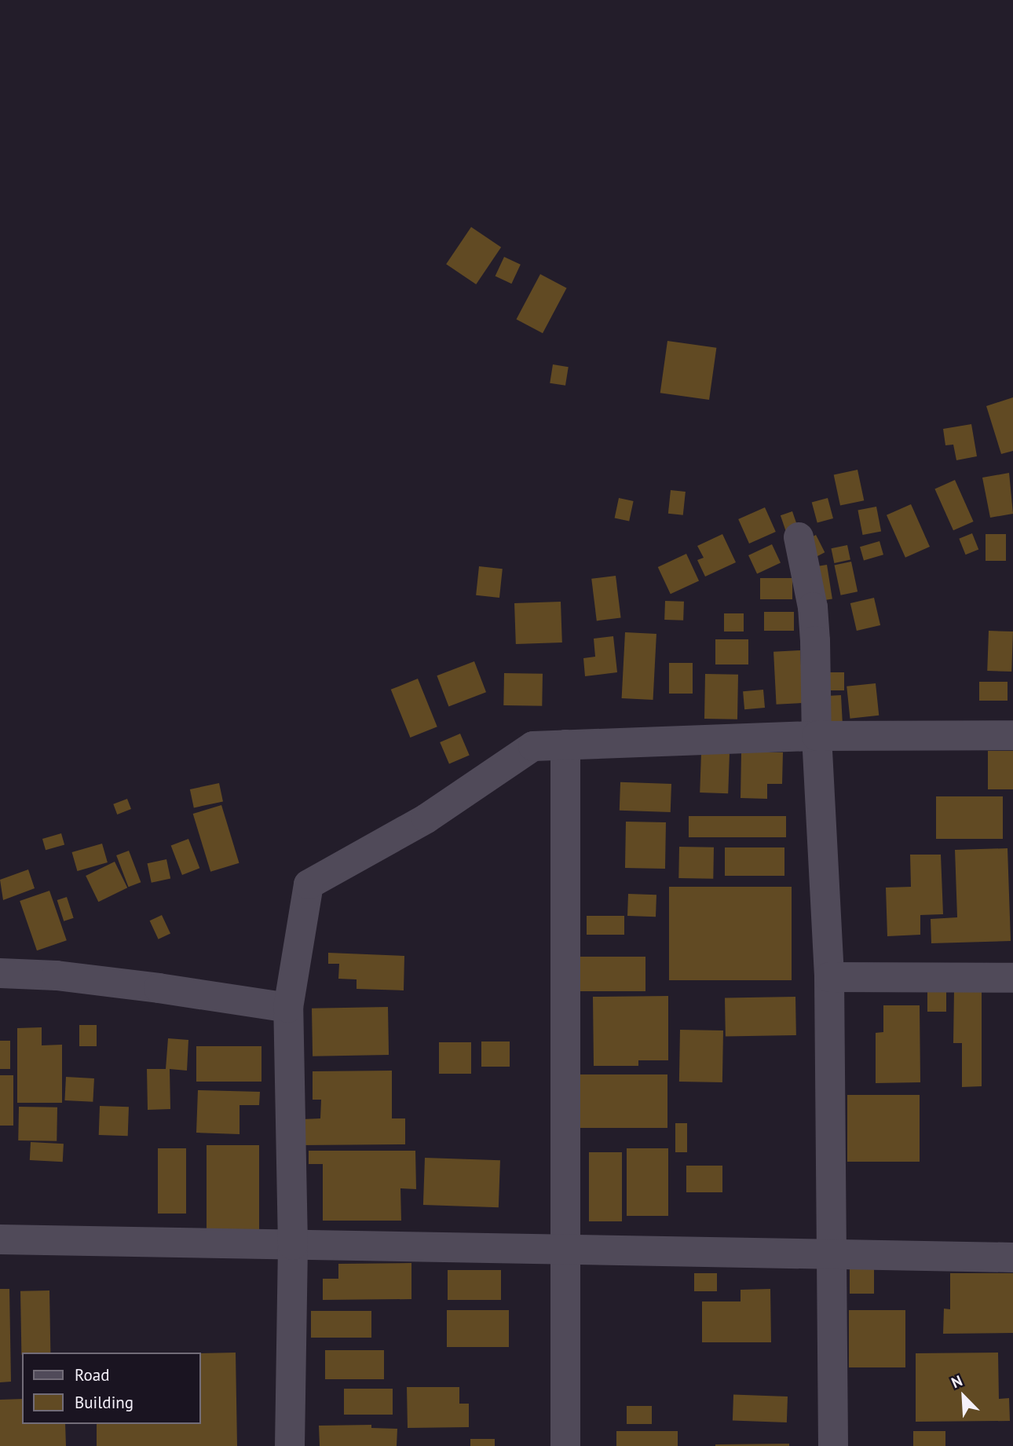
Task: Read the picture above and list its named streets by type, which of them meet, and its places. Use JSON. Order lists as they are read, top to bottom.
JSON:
{
  "legend": ["Road", "Building"],
  "north": "top left"
}
